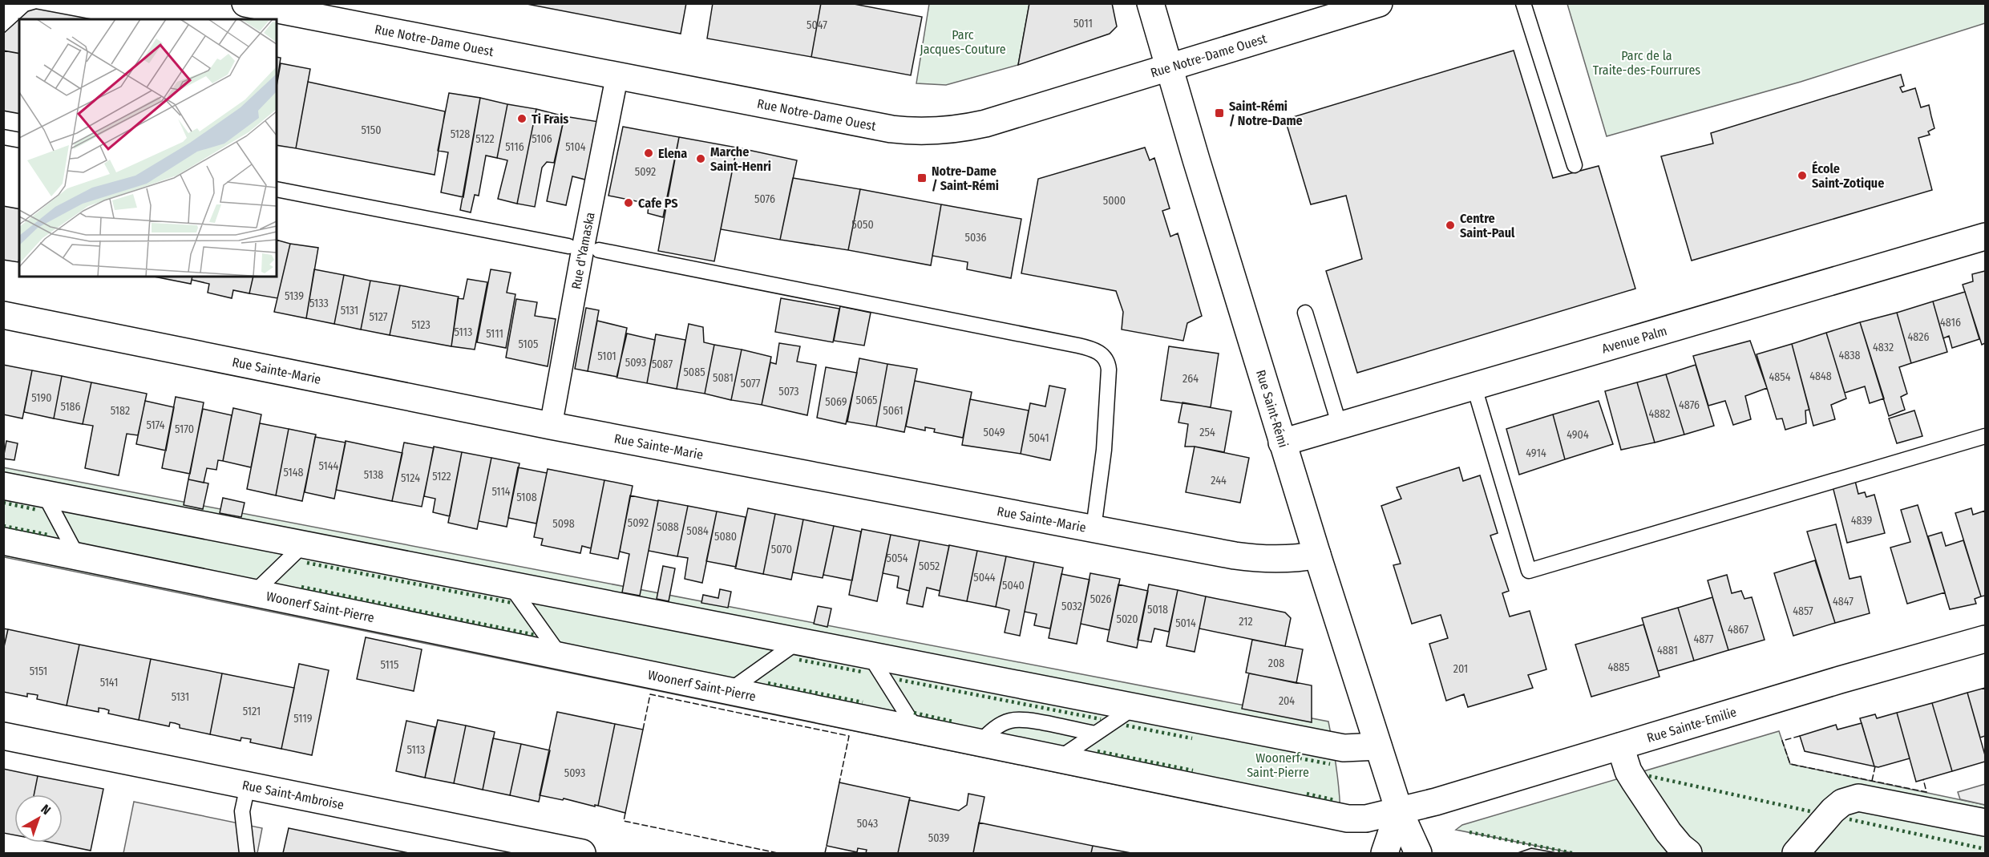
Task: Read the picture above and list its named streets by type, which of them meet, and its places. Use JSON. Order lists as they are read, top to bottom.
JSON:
{
  "streets": {
    "street": [
      "Rue Notre-Dame Ouest",
      "Rue d'Yamaska",
      "Avenue Palm",
      "Rue Sainte-Marie",
      "Rue Saint-Rémi",
      "Woonerf Saint-Pierre",
      "Rue Sainte-Emilie",
      "Rue Saint-Ambroise"
    ]
  },
  "crossings": [
    ["Rue Notre-Dame Ouest", "Rue d'Yamaska"],
    ["Rue Notre-Dame Ouest", "Rue Saint-Rémi"],
    ["Rue d'Yamaska", "Rue Sainte-Marie"],
    ["Avenue Palm", "Rue Saint-Rémi"],
    ["Rue Sainte-Marie", "Rue Saint-Rémi"],
    ["Rue Saint-Rémi", "Woonerf Saint-Pierre"],
    ["Rue Saint-Rémi", "Rue Sainte-Emilie"],
    ["Woonerf Saint-Pierre", "Rue Sainte-Emilie"]
  ],
  "parks": ["Parc Jacques-Couture", "Parc de la Traite-des-Fourrures", "Woonerf Saint-Pierre"],
  "places": {
    "transit": ["Saint-Rémi / Notre-Dame", "Notre-Dame / Saint-Rémi"],
    "other": [
      "Ti Frais",
      "Elena",
      "Marche Saint-Henri",
      "École Saint-Zotique",
      "Cafe PS",
      "Centre Saint-Paul"
    ]
  },
  "house_numbers": [
    "5011",
    "5047",
    "5150",
    "5128",
    "5122",
    "5106",
    "5116",
    "5104",
    "5092",
    "5076",
    "5000",
    "5050",
    "5036",
    "5139",
    "5133",
    "5131",
    "5127",
    "4816",
    "5123",
    "5113",
    "5111",
    "4826",
    "5105",
    "4832",
    "4838",
    "5101",
    "5093",
    "5087",
    "5085",
    "4848",
    "4854",
    "5081",
    "264",
    "5077",
    "5073",
    "5190",
    "5065",
    "5069",
    "4876",
    "5186",
    "5182",
    "5061",
    "4882",
    "5174",
    "5170",
    "5049",
    "254",
    "4904",
    "5041",
    "4914",
    "5144",
    "5148",
    "5138",
    "5122",
    "5124",
    "244",
    "5114",
    "5108",
    "4839",
    "5092",
    "5098",
    "5088",
    "5084",
    "5080",
    "5070",
    "5054",
    "5052",
    "5044",
    "5040",
    "5026",
    "4847",
    "5032",
    "5018",
    "4857",
    "5020",
    "212",
    "5014",
    "4867",
    "4877",
    "4881",
    "208",
    "5115",
    "4885",
    "201",
    "5151",
    "5141",
    "5131",
    "204",
    "5121",
    "5119",
    "5113",
    "5093",
    "5043",
    "5039"
  ],
  "north": "top right"
}
